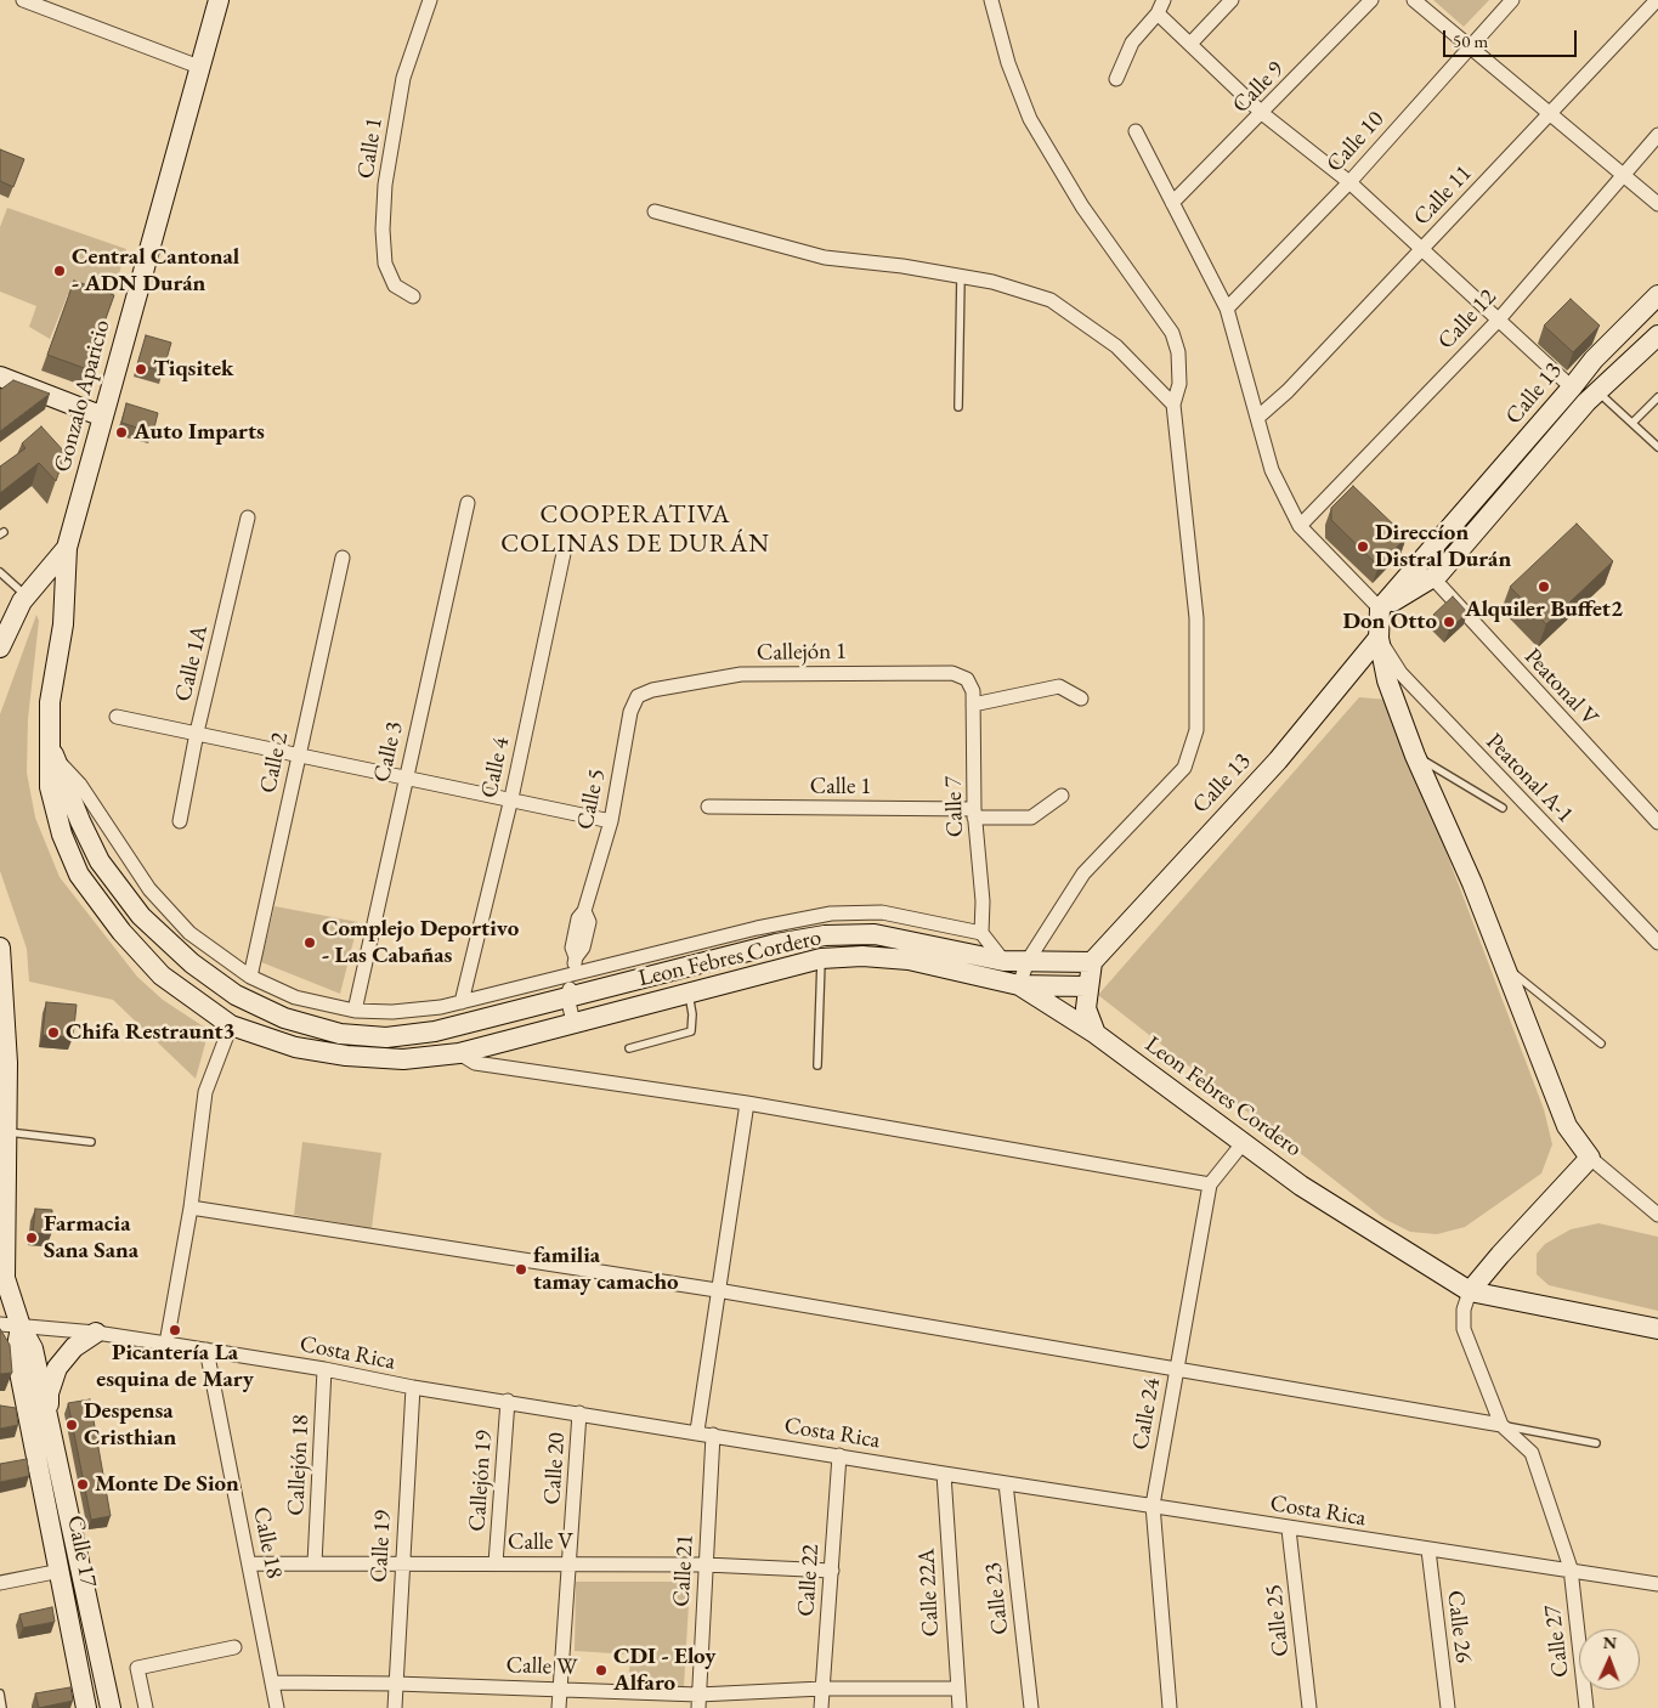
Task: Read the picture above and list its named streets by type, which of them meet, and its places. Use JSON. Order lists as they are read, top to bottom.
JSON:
{
  "streets": {
    "street": [
      "Calle 9",
      "Calle 10",
      "Calle 1",
      "Calle 11",
      "Calle 12",
      "Calle 13",
      "Gonzalo Aparicio",
      "Callejón 1",
      "Calle 1A",
      "Peatonal V",
      "Calle 3",
      "Calle 2",
      "Calle 4",
      "Peatonal A-1",
      "Calle 5",
      "Calle 7",
      "Leon Febres Cordero",
      "Costa Rica",
      "Calle 24",
      "Callejón 18",
      "Calle 20",
      "Callejón 19",
      "Calle 18",
      "Calle V",
      "Calle 19",
      "Calle 17",
      "Calle 21",
      "Calle 22",
      "Calle 22A",
      "Calle 23",
      "Calle 25",
      "Calle 26",
      "Calle 27",
      "Calle W"
    ]
  },
  "crossings": [
    ["Calle 1", "Calle 7"],
    ["Calle 13", "Peatonal V"],
    ["Calle 13", "Peatonal A-1"],
    ["Calle 13", "Leon Febres Cordero"],
    ["Gonzalo Aparicio", "Leon Febres Cordero"],
    ["Callejón 1", "Calle 5"],
    ["Callejón 1", "Calle 7"],
    ["Calle 5", "Leon Febres Cordero"],
    ["Leon Febres Cordero", "Calle 24"],
    ["Costa Rica", "Calle 24"],
    ["Costa Rica", "Callejón 18"],
    ["Costa Rica", "Calle 20"],
    ["Costa Rica", "Callejón 19"],
    ["Costa Rica", "Calle 18"],
    ["Costa Rica", "Calle 19"],
    ["Costa Rica", "Calle 17"],
    ["Costa Rica", "Calle 21"],
    ["Costa Rica", "Calle 22"],
    ["Costa Rica", "Calle 22A"],
    ["Costa Rica", "Calle 23"],
    ["Costa Rica", "Calle 25"],
    ["Costa Rica", "Calle 26"],
    ["Costa Rica", "Calle 27"],
    ["Callejón 18", "Calle V"],
    ["Calle 20", "Calle V"],
    ["Calle 20", "Calle W"],
    ["Callejón 19", "Calle V"],
    ["Calle 18", "Calle V"],
    ["Calle 18", "Calle W"],
    ["Calle V", "Calle 19"],
    ["Calle V", "Calle 21"],
    ["Calle V", "Calle 22"],
    ["Calle 19", "Calle W"],
    ["Calle 21", "Calle W"],
    ["Calle 22", "Calle W"],
    ["Calle 22A", "Calle W"]
  ],
  "districts": ["COOPERATIVA COLINAS DE DURÁN"],
  "places": [
    "Central Cantonal - ADN Durán",
    "Tiqsitek",
    "Auto Imparts",
    "Direccíon Distral Durán",
    "Alquiler Buffet2",
    "Don Otto",
    "Complejo Deportivo - Las Cabañas",
    "Chifa Restraunt3",
    "Farmacia Sana Sana",
    "familia tamay camacho",
    "Picantería La esquina de Mary",
    "Despensa Cristhian",
    "Monte De Sion",
    "CDI - Eloy Alfaro"
  ],
  "scale_bar": "50 m",
  "north": "top"
}
